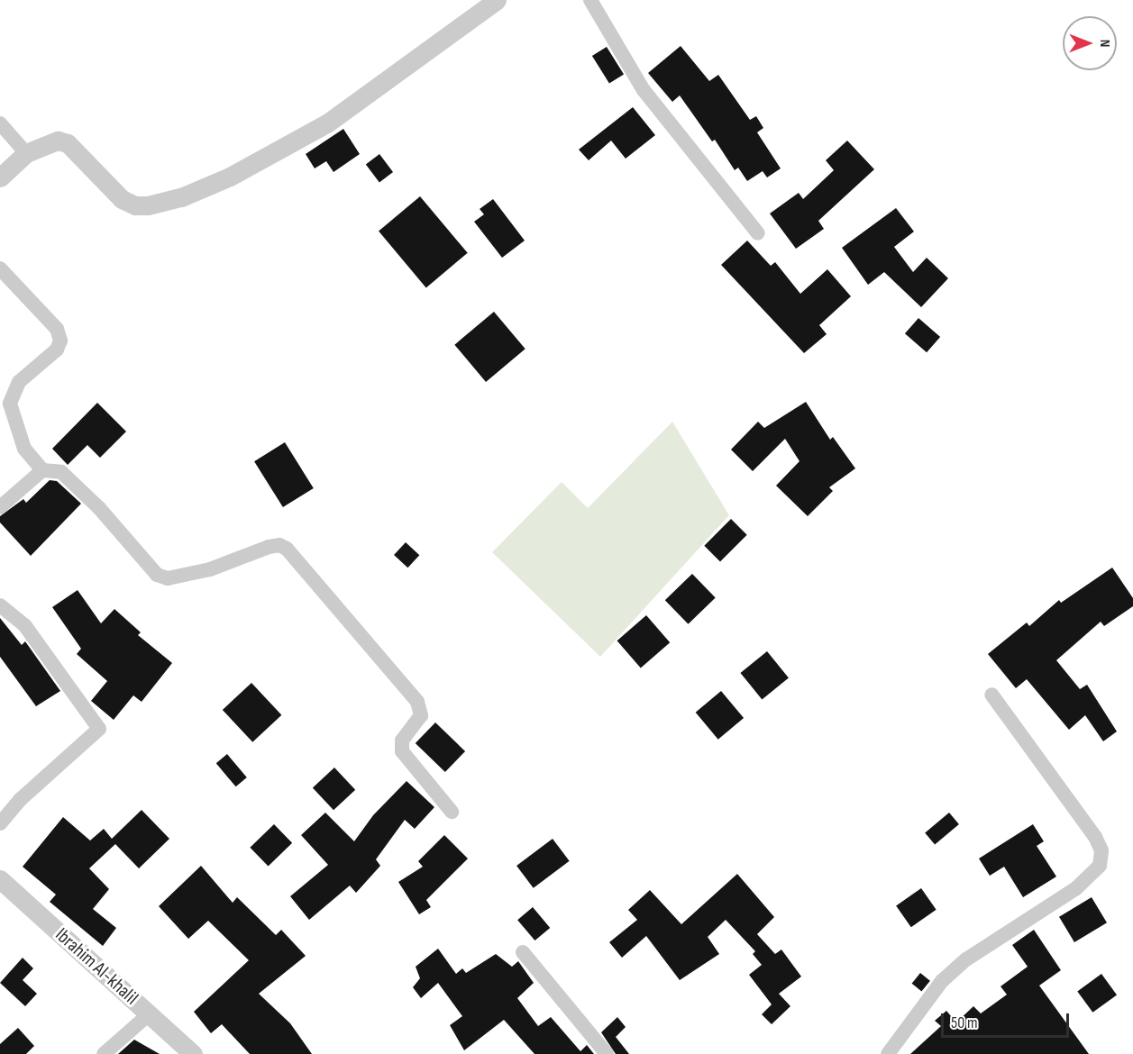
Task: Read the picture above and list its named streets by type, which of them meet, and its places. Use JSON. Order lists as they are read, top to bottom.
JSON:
{
  "streets": {
    "street": ["Ibrahim Al-khalil"]
  },
  "scale_bar": "50 m",
  "north": "right"
}
